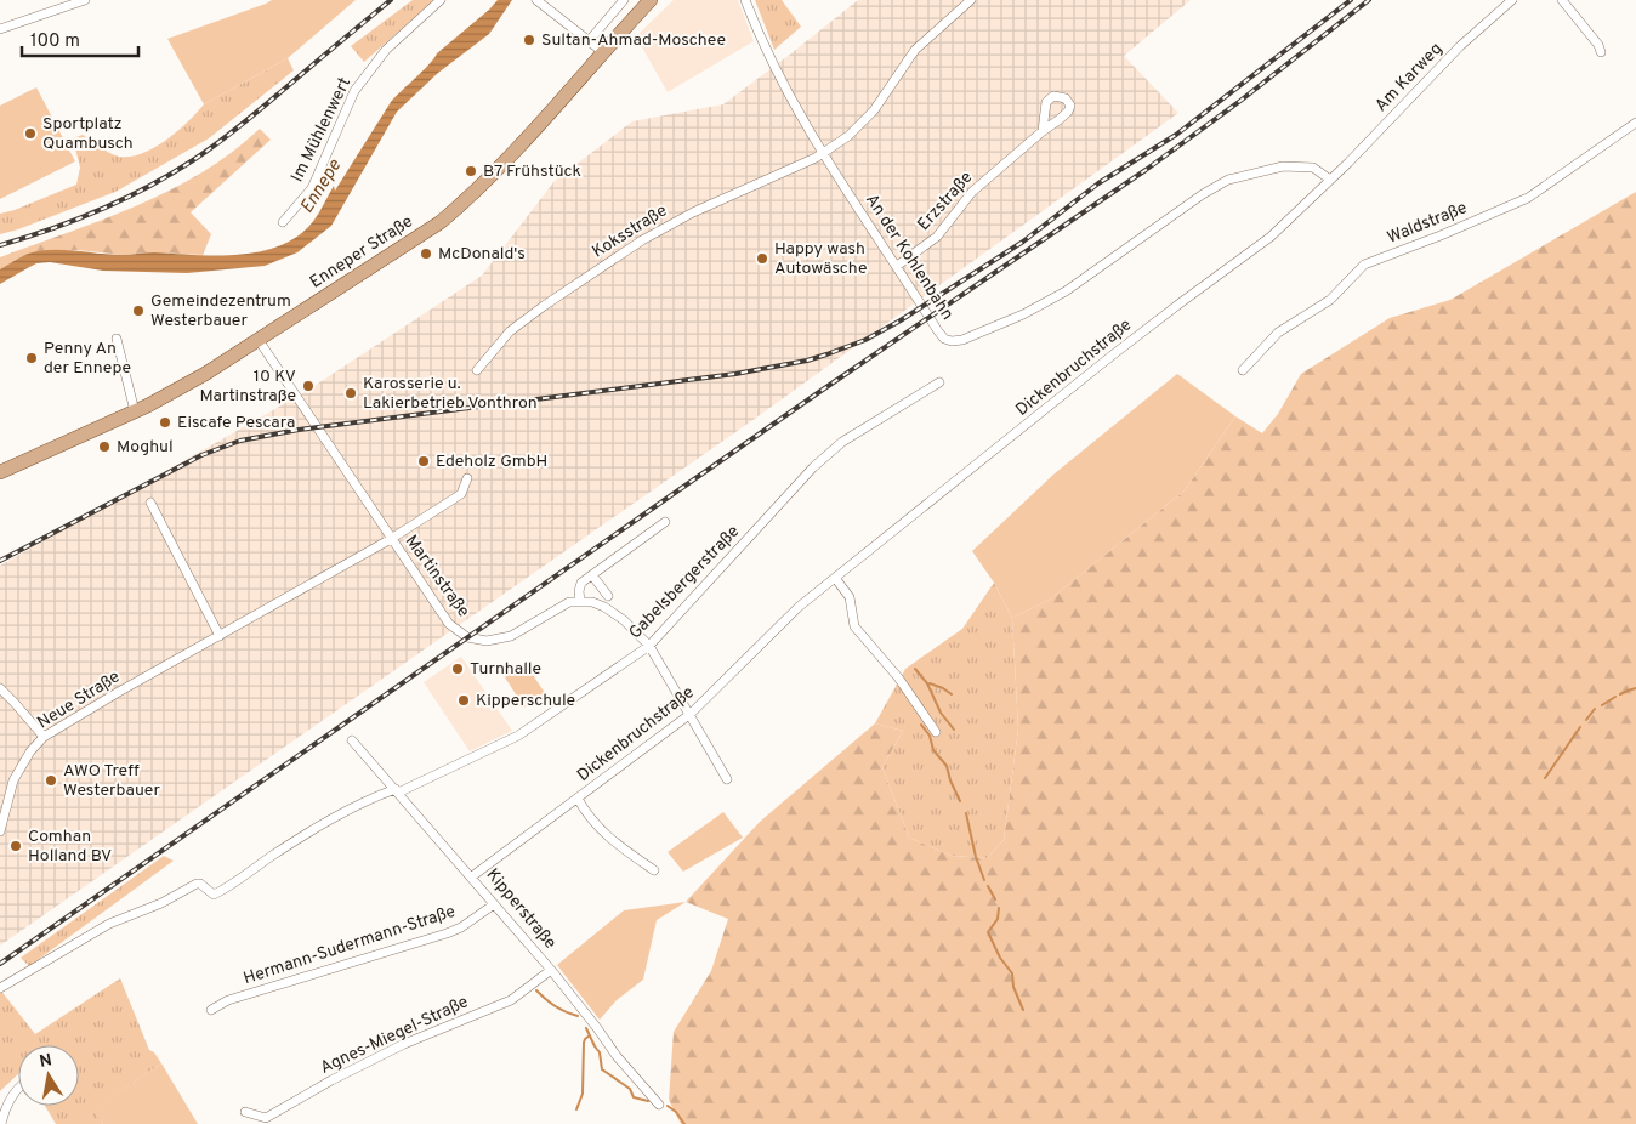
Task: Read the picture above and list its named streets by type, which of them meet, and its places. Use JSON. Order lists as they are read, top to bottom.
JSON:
{
  "streets": {
    "main road": ["Enneper Straße"],
    "street": [
      "Am Karweg",
      "Im Mühlenwert",
      "Erzstraße",
      "Waldstraße",
      "Koksstraße",
      "An der Kohlenbahn",
      "Dickenbruchstraße",
      "Martinstraße",
      "Gabelsbergerstraße",
      "Neue Straße",
      "Kipperstraße",
      "Hermann-Sudermann-Straße",
      "Agnes-Miegel-Straße"
    ]
  },
  "crossings": [
    ["Am Karweg", "An der Kohlenbahn"],
    ["Am Karweg", "Dickenbruchstraße"],
    ["Erzstraße", "An der Kohlenbahn"],
    ["Koksstraße", "An der Kohlenbahn"],
    ["Enneper Straße", "Martinstraße"],
    ["An der Kohlenbahn", "Dickenbruchstraße"],
    ["Dickenbruchstraße", "Kipperstraße"],
    ["Martinstraße", "Neue Straße"],
    ["Gabelsbergerstraße", "Kipperstraße"],
    ["Kipperstraße", "Hermann-Sudermann-Straße"],
    ["Kipperstraße", "Agnes-Miegel-Straße"]
  ],
  "water": ["Ennepe"],
  "places": [
    "Sultan-Ahmad-Moschee",
    "Sportplatz Quambusch",
    "B7 Frühstück",
    "McDonald's",
    "Happy wash Autowäsche",
    "Gemeindezentrum Westerbauer",
    "Penny An der Ennepe",
    "10 KV Martinstraße",
    "Karosserie u. Lakierbetrieb Vonthron",
    "Eiscafe Pescara",
    "Moghul",
    "Edeholz GmbH",
    "Turnhalle",
    "Kipperschule",
    "AWO Treff Westerbauer",
    "Comhan Holland BV"
  ],
  "scale_bar": "100 m",
  "north": "top"
}
